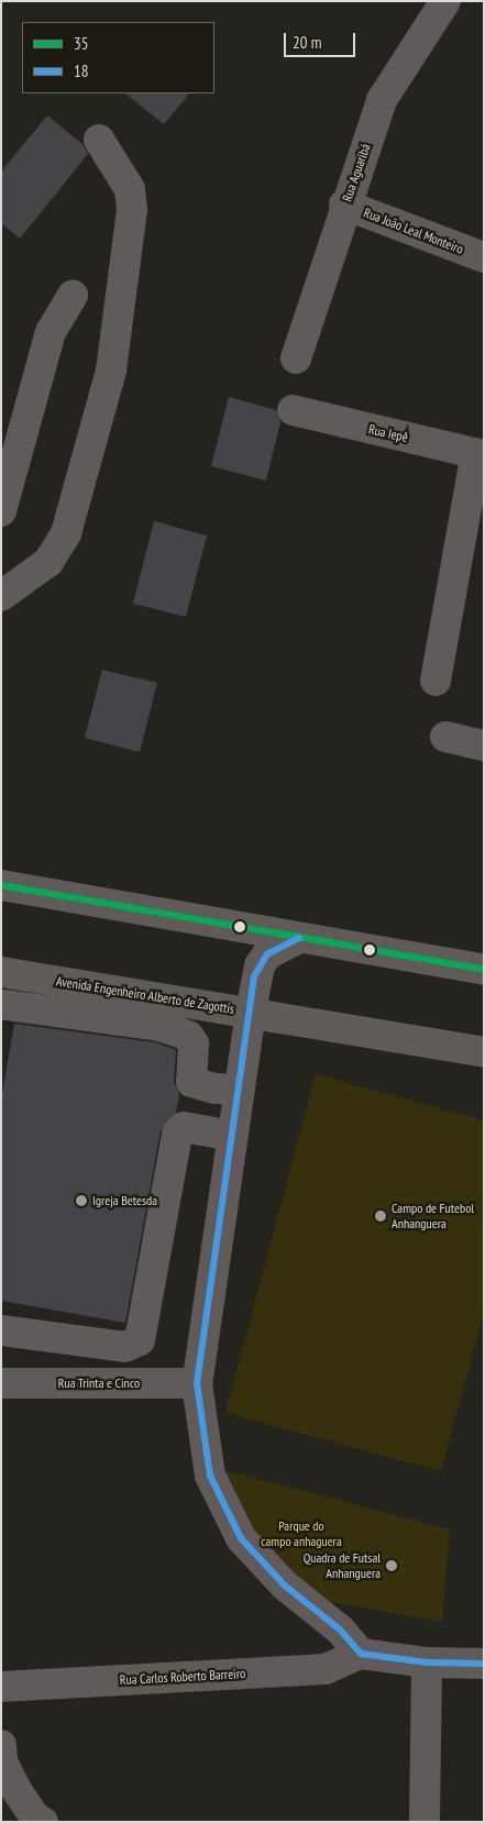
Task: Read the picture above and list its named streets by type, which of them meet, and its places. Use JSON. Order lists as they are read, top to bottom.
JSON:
{
  "streets": {
    "main road": ["Avenida Engenheiro Alberto de Zagottis"],
    "street": [
      "Rua Aguaribá",
      "Rua João Leal Monteiro",
      "Rua Iepê",
      "Rua Trinta e Cinco",
      "Rua Carlos Roberto Barreiro"
    ]
  },
  "crossings": [
    ["Rua Aguaribá", "Rua João Leal Monteiro"]
  ],
  "parks": ["Parque do campo anhaguera"],
  "places": ["Igreja Betesda", "Campo de Futebol Anhanguera", "Quadra de Futsal Anhanguera"],
  "lines": ["transit line 35", "transit line 18"],
  "legend": ["35", "18"],
  "scale_bar": "20 m"
}
